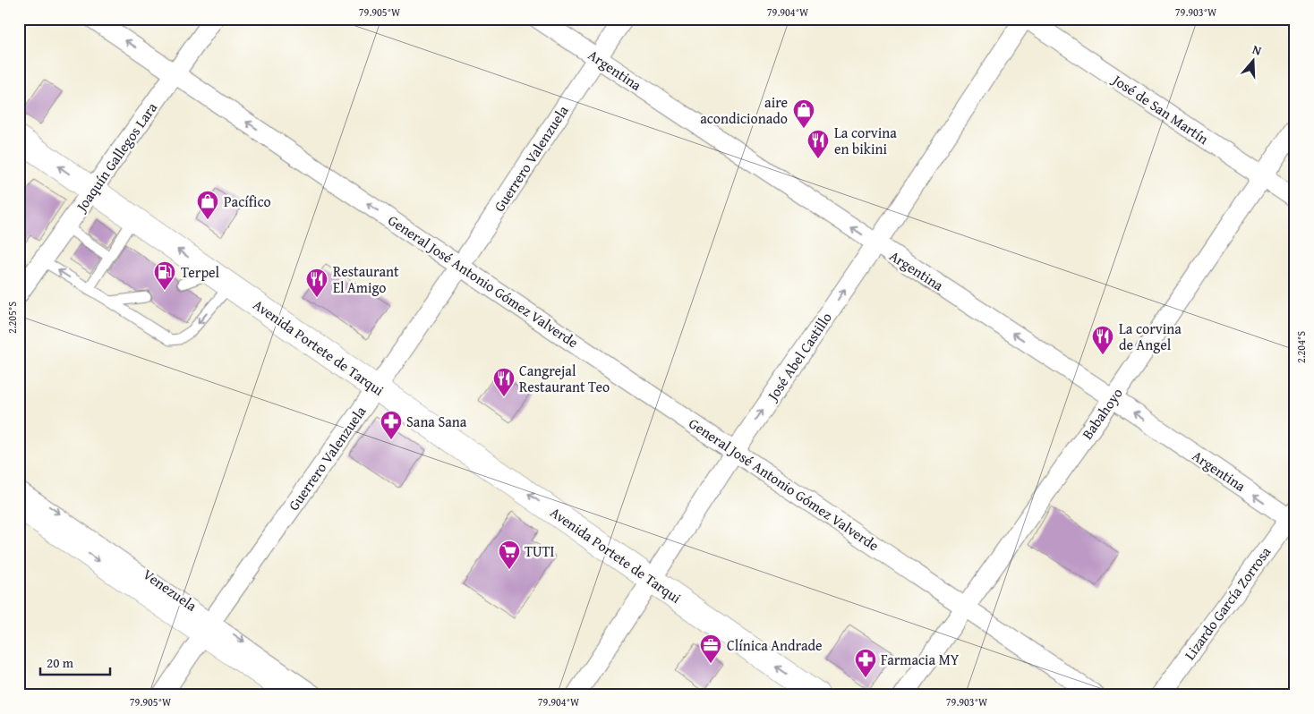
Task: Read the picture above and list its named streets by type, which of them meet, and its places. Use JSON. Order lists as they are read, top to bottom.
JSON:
{
  "streets": {
    "main road": ["Avenida Portete de Tarqui", "Venezuela"],
    "street": [
      "Argentina",
      "José de San Martín",
      "Joaquín Gallegos Lara",
      "Guerrero Valenzuela",
      "General José Antonio Gómez Valverde",
      "José Abel Castillo",
      "Babahoyo",
      "Lizardo García Zorrosa"
    ]
  },
  "crossings": [
    ["Argentina", "Guerrero Valenzuela"],
    ["Argentina", "José Abel Castillo"],
    ["Argentina", "Babahoyo"],
    ["Argentina", "Lizardo García Zorrosa"],
    ["José de San Martín", "José Abel Castillo"],
    ["José de San Martín", "Babahoyo"],
    ["Joaquín Gallegos Lara", "General José Antonio Gómez Valverde"],
    ["Joaquín Gallegos Lara", "Avenida Portete de Tarqui"],
    ["Guerrero Valenzuela", "General José Antonio Gómez Valverde"],
    ["Guerrero Valenzuela", "Avenida Portete de Tarqui"],
    ["Guerrero Valenzuela", "Venezuela"],
    ["General José Antonio Gómez Valverde", "José Abel Castillo"],
    ["General José Antonio Gómez Valverde", "Babahoyo"],
    ["Avenida Portete de Tarqui", "José Abel Castillo"]
  ],
  "one_way": [
    "Argentina",
    "General José Antonio Gómez Valverde",
    "Avenida Portete de Tarqui",
    "Venezuela"
  ],
  "places": {
    "shop": ["aire acondicionado", "Pacífico"],
    "restaurant": [
      "La corvina en bikini",
      "Restaurant El Amigo",
      "La corvina de Angel",
      "Cangrejal Restaurant Teo"
    ],
    "fuel station": ["Terpel"],
    "pharmacy": ["Sana Sana", "Farmacia MY"],
    "supermarket": ["TUTI"],
    "office": ["Clínica Andrade"]
  },
  "scale_bar": "20 m",
  "north": "top",
  "coordinates": [
    "79.905°W",
    "79.904°W",
    "79.903°W",
    "2.205°S",
    "2.204°S"
  ]
}
